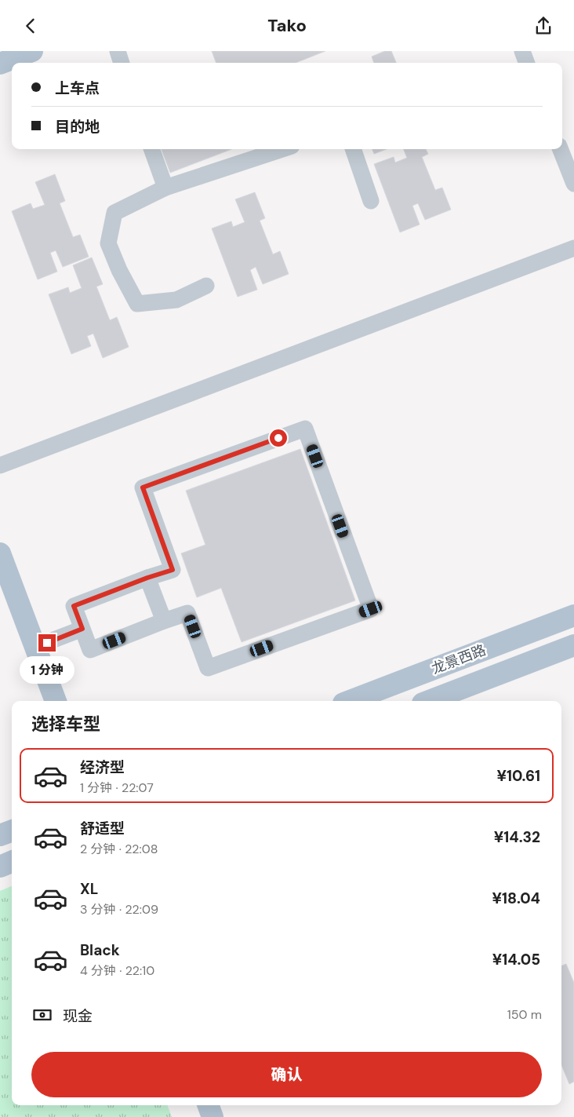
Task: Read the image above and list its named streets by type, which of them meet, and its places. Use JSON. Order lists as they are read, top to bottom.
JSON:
{
  "streets": {
    "main road": ["龙景西路"]
  },
  "page": {
    "header": "Tako",
    "banner": ["上车点", "目的地"],
    "bubble": "1 分钟",
    "heading": "选择车型",
    "list": [
      {
        "name": "经济型",
        "note": "1 分钟 · 22:07",
        "value": "¥10.61"
      },
      {
        "name": "舒适型",
        "note": "2 分钟 · 22:08",
        "value": "¥14.32"
      },
      {
        "name": "XL",
        "note": "3 分钟 · 22:09",
        "value": "¥18.04"
      },
      {
        "name": "Black",
        "note": "4 分钟 · 22:10",
        "value": "¥14.05"
      }
    ],
    "pay": ["现金", "150 m"],
    "buttons": "确认"
  }
}
